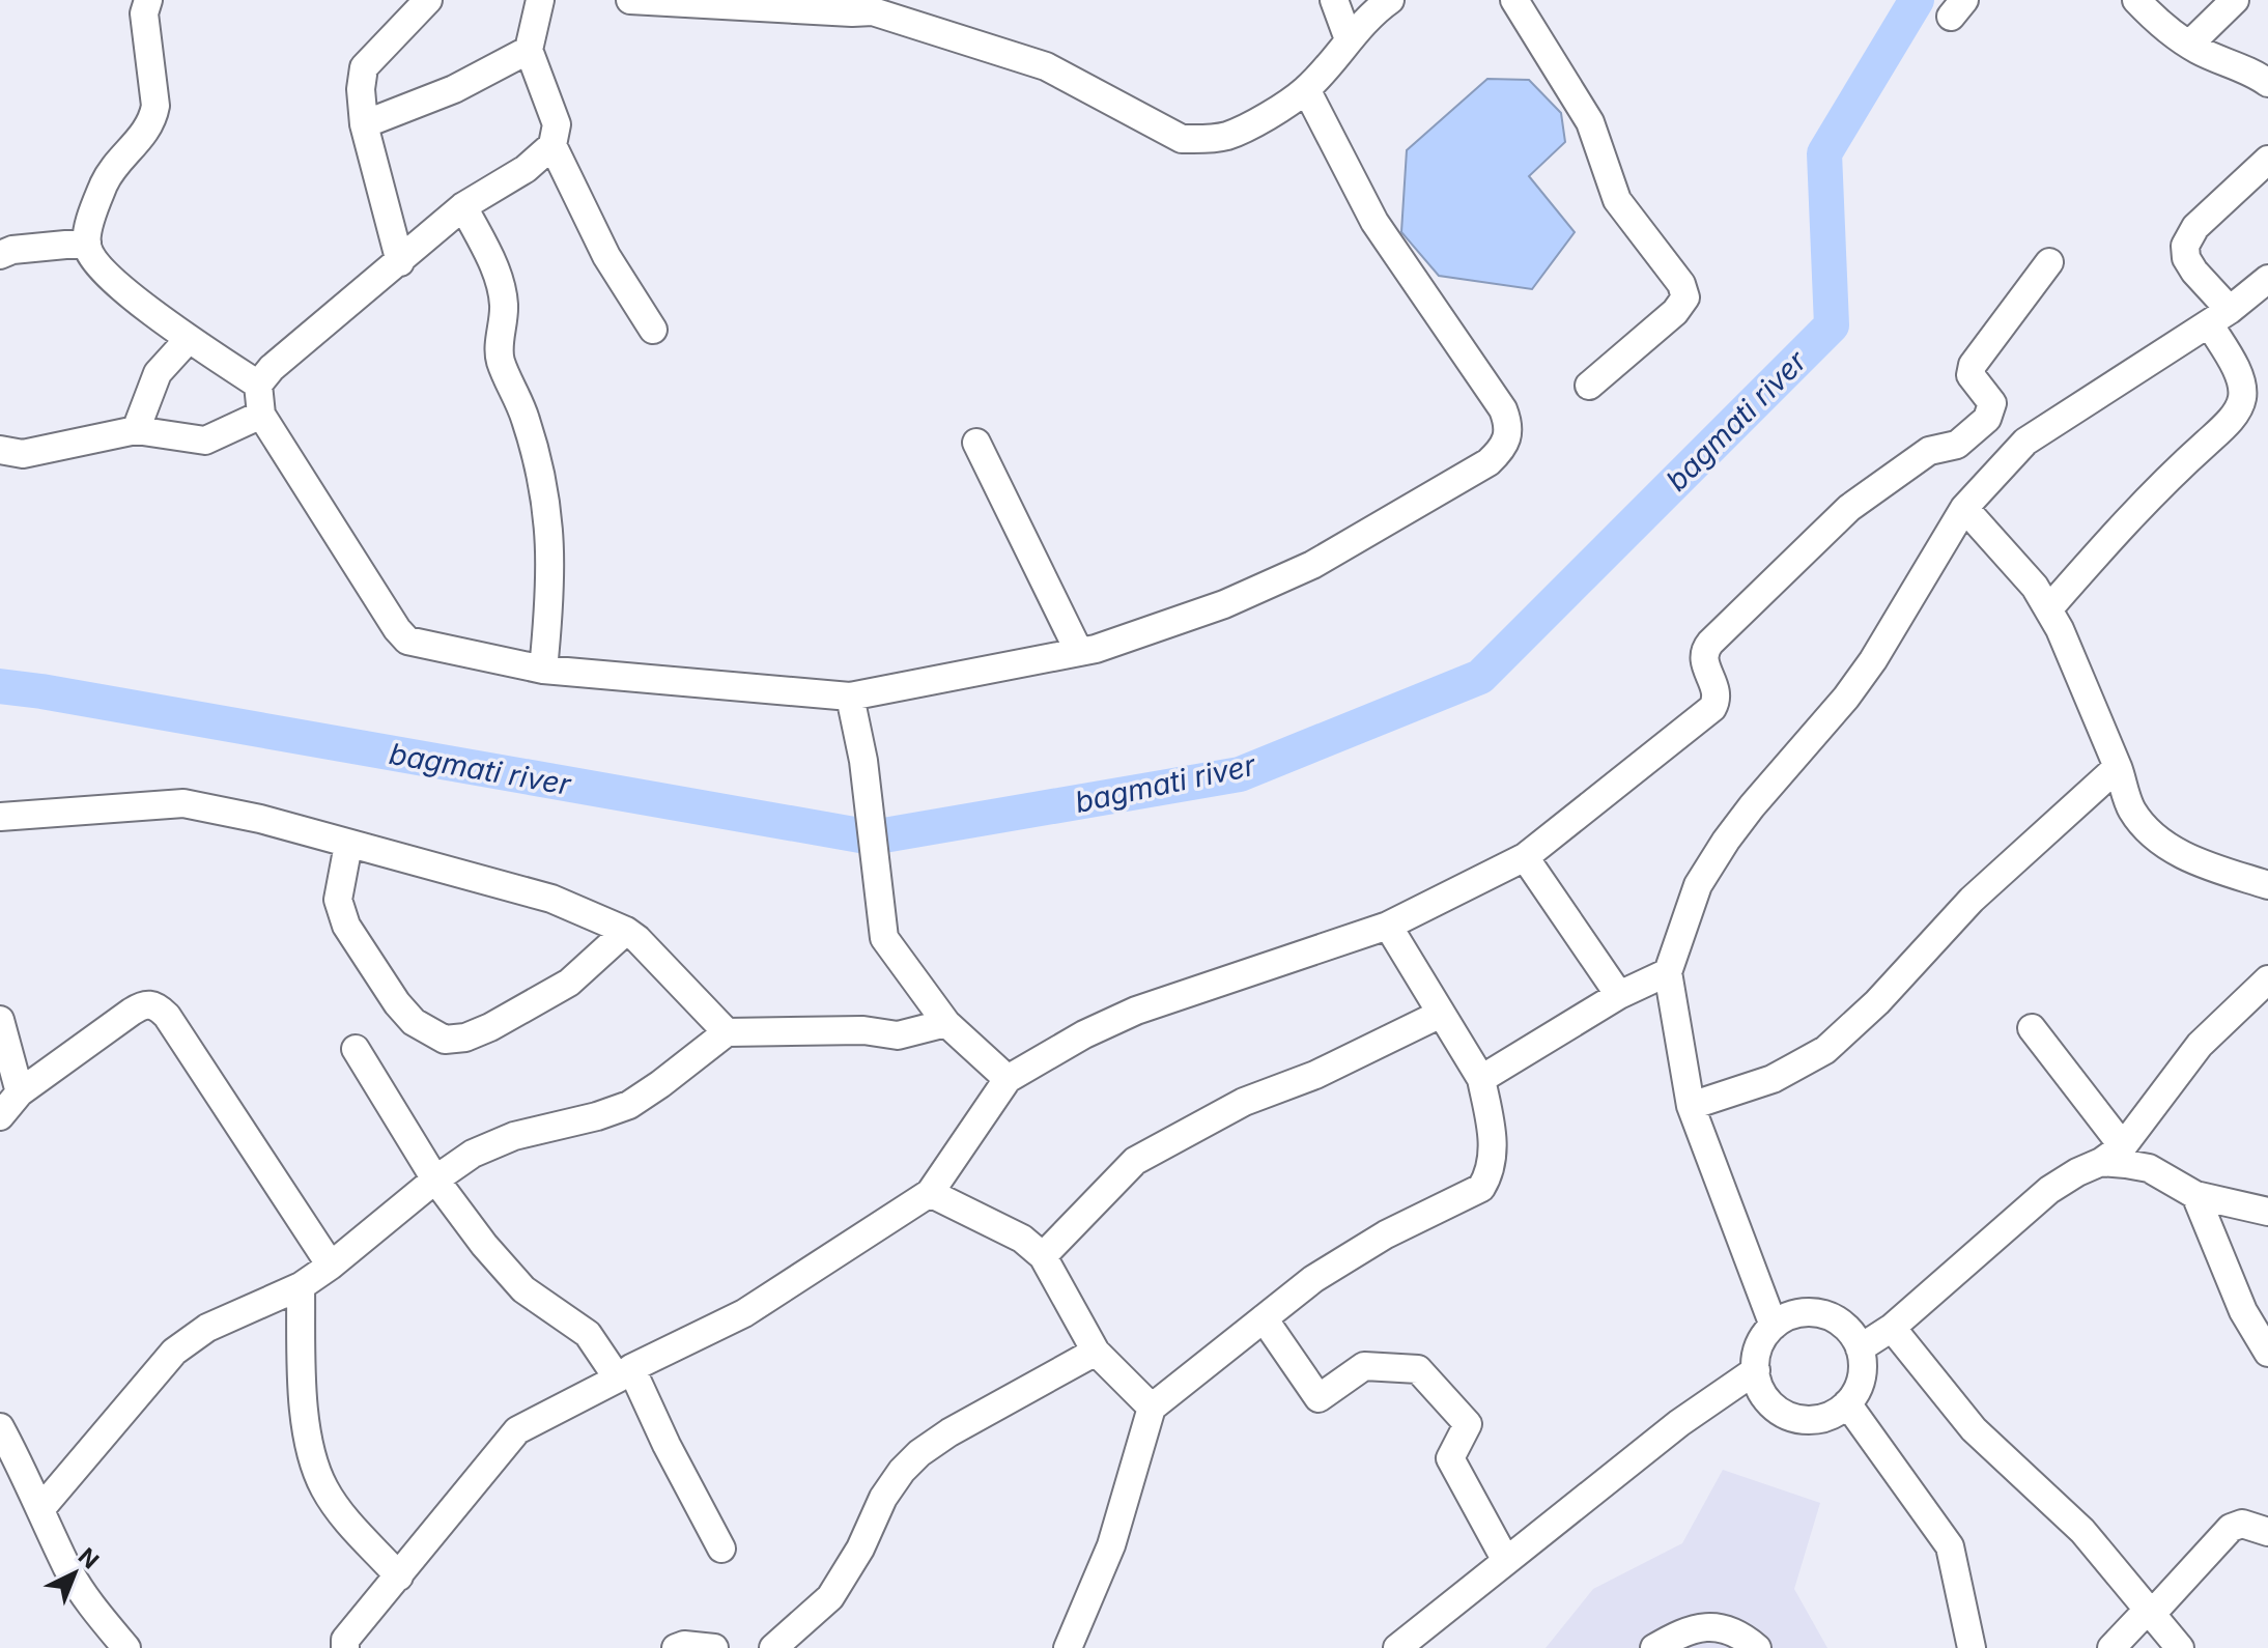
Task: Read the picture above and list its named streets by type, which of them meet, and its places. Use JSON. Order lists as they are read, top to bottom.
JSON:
{
  "water": ["bagmati river"],
  "north": "top right"
}
